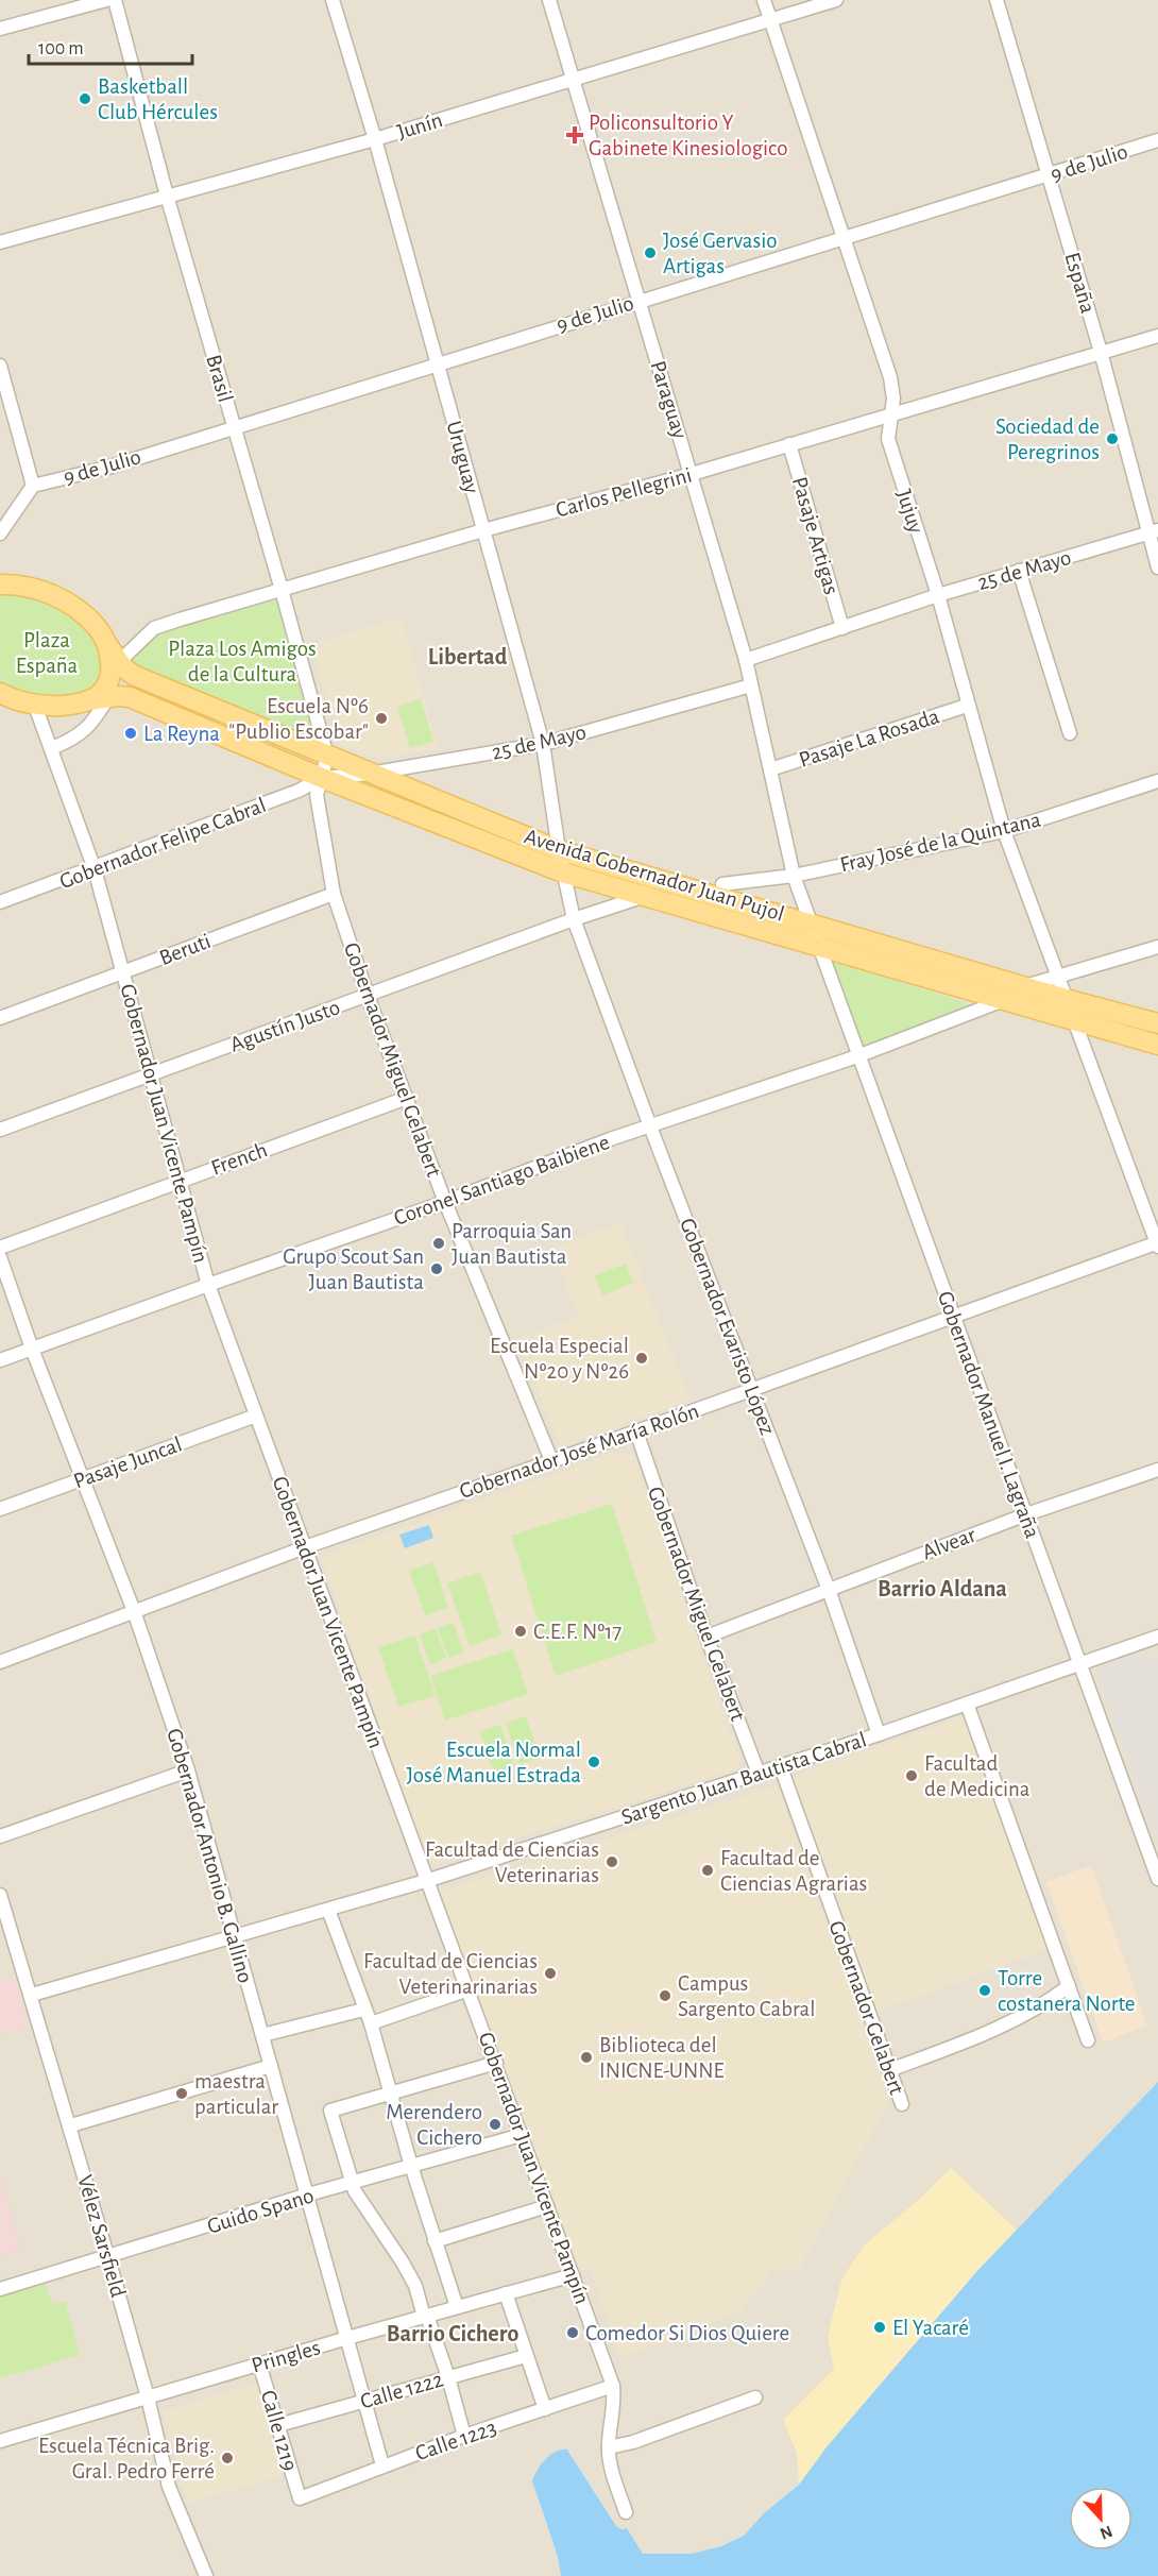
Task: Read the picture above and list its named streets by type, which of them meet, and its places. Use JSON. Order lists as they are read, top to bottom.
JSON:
{
  "streets": {
    "main road": ["Avenida Gobernador Juan Pujol"],
    "street": [
      "Junín",
      "9 de Julio",
      "España",
      "Brasil",
      "Paraguay",
      "Uruguay",
      "Carlos Pellegrini",
      "Jujuy",
      "Pasaje Artigas",
      "25 de Mayo",
      "Pasaje La Rosada",
      "Fray José de la Quintana",
      "Gobernador Felipe Cabral",
      "Beruti",
      "Agustín Justo",
      "Gobernador Miguel Gelabert",
      "Gobernador Juan Vicente Pampín",
      "French",
      "Coronel Santiago Baibiene",
      "Gobernador Evaristo López",
      "Gobernador Manuel I. Lagraña",
      "Gobernador José María Rolón",
      "Pasaje Juncal",
      "Alvear",
      "Sargento Juan Bautista Cabral",
      "Gobernador Antonio B. Gallino",
      "Gobernador Gelabert",
      "Guido Spano",
      "Vélez Sarsfield",
      "Pringles",
      "Calle 1222",
      "Calle 1219",
      "Calle 1223"
    ]
  },
  "crossings": [
    ["Junín", "Brasil"],
    ["Junín", "Paraguay"],
    ["Junín", "Uruguay"],
    ["Junín", "Jujuy"],
    ["9 de Julio", "España"],
    ["9 de Julio", "Brasil"],
    ["9 de Julio", "Paraguay"],
    ["9 de Julio", "Uruguay"],
    ["9 de Julio", "Jujuy"],
    ["España", "Carlos Pellegrini"],
    ["España", "25 de Mayo"],
    ["Brasil", "Carlos Pellegrini"],
    ["Brasil", "Avenida Gobernador Juan Pujol"],
    ["Brasil", "Gobernador Miguel Gelabert"],
    ["Paraguay", "Carlos Pellegrini"],
    ["Paraguay", "25 de Mayo"],
    ["Paraguay", "Pasaje La Rosada"],
    ["Paraguay", "Fray José de la Quintana"],
    ["Paraguay", "Avenida Gobernador Juan Pujol"],
    ["Paraguay", "Gobernador Manuel I. Lagraña"],
    ["Uruguay", "Carlos Pellegrini"],
    ["Uruguay", "25 de Mayo"],
    ["Uruguay", "Avenida Gobernador Juan Pujol"],
    ["Uruguay", "Agustín Justo"],
    ["Uruguay", "Gobernador Evaristo López"],
    ["Carlos Pellegrini", "Jujuy"],
    ["Carlos Pellegrini", "Pasaje Artigas"],
    ["Carlos Pellegrini", "Avenida Gobernador Juan Pujol"],
    ["Carlos Pellegrini", "Gobernador Juan Vicente Pampín"],
    ["Jujuy", "25 de Mayo"],
    ["Jujuy", "Pasaje La Rosada"],
    ["Jujuy", "Fray José de la Quintana"],
    ["Jujuy", "Avenida Gobernador Juan Pujol"],
    ["Jujuy", "Coronel Santiago Baibiene"],
    ["Jujuy", "Gobernador José María Rolón"],
    ["Pasaje Artigas", "25 de Mayo"],
    ["25 de Mayo", "Gobernador Felipe Cabral"],
    ["25 de Mayo", "Avenida Gobernador Juan Pujol"],
    ["25 de Mayo", "Gobernador Miguel Gelabert"],
    ["Gobernador Felipe Cabral", "Avenida Gobernador Juan Pujol"],
    ["Gobernador Felipe Cabral", "Gobernador Miguel Gelabert"],
    ["Gobernador Felipe Cabral", "Gobernador Juan Vicente Pampín"],
    ["Avenida Gobernador Juan Pujol", "Agustín Justo"],
    ["Avenida Gobernador Juan Pujol", "Gobernador Miguel Gelabert"],
    ["Avenida Gobernador Juan Pujol", "Coronel Santiago Baibiene"],
    ["Avenida Gobernador Juan Pujol", "Gobernador Manuel I. Lagraña"],
    ["Beruti", "Gobernador Miguel Gelabert"],
    ["Beruti", "Gobernador Juan Vicente Pampín"],
    ["Agustín Justo", "Gobernador Miguel Gelabert"],
    ["Agustín Justo", "Gobernador Juan Vicente Pampín"],
    ["Agustín Justo", "Gobernador Evaristo López"],
    ["Gobernador Miguel Gelabert", "French"],
    ["Gobernador Miguel Gelabert", "Coronel Santiago Baibiene"],
    ["Gobernador Miguel Gelabert", "Gobernador José María Rolón"],
    ["Gobernador Miguel Gelabert", "Alvear"],
    ["Gobernador Miguel Gelabert", "Sargento Juan Bautista Cabral"],
    ["Gobernador Juan Vicente Pampín", "French"],
    ["Gobernador Juan Vicente Pampín", "Coronel Santiago Baibiene"],
    ["Gobernador Juan Vicente Pampín", "Gobernador José María Rolón"],
    ["Gobernador Juan Vicente Pampín", "Pasaje Juncal"],
    ["Gobernador Juan Vicente Pampín", "Sargento Juan Bautista Cabral"],
    ["Gobernador Juan Vicente Pampín", "Guido Spano"],
    ["Gobernador Juan Vicente Pampín", "Pringles"],
    ["Gobernador Juan Vicente Pampín", "Calle 1223"],
    ["Coronel Santiago Baibiene", "Gobernador Evaristo López"],
    ["Coronel Santiago Baibiene", "Gobernador Manuel I. Lagraña"],
    ["Coronel Santiago Baibiene", "Gobernador Antonio B. Gallino"],
    ["Gobernador Evaristo López", "Gobernador José María Rolón"],
    ["Gobernador Evaristo López", "Alvear"],
    ["Gobernador Evaristo López", "Sargento Juan Bautista Cabral"],
    ["Gobernador Manuel I. Lagraña", "Gobernador José María Rolón"],
    ["Gobernador Manuel I. Lagraña", "Alvear"],
    ["Gobernador Manuel I. Lagraña", "Sargento Juan Bautista Cabral"],
    ["Gobernador José María Rolón", "Gobernador Antonio B. Gallino"],
    ["Pasaje Juncal", "Gobernador Antonio B. Gallino"],
    ["Sargento Juan Bautista Cabral", "Gobernador Antonio B. Gallino"],
    ["Sargento Juan Bautista Cabral", "Gobernador Gelabert"],
    ["Sargento Juan Bautista Cabral", "Vélez Sarsfield"],
    ["Gobernador Antonio B. Gallino", "Guido Spano"],
    ["Gobernador Antonio B. Gallino", "Pringles"],
    ["Gobernador Antonio B. Gallino", "Calle 1222"],
    ["Gobernador Antonio B. Gallino", "Calle 1223"],
    ["Guido Spano", "Vélez Sarsfield"],
    ["Vélez Sarsfield", "Pringles"],
    ["Pringles", "Calle 1219"],
    ["Calle 1222", "Calle 1219"],
    ["Calle 1219", "Calle 1223"]
  ],
  "districts": ["Libertad", "Barrio Aldana", "Barrio Cichero"],
  "parks": ["Plaza España", "Plaza Los Amigos de la Cultura"],
  "places": {
    "other": [
      "Basketball Club Hércules",
      "José Gervasio Artigas",
      "Sociedad de Peregrinos",
      "Escuela Nº6 \"Publio Escobar\"",
      "La Reyna",
      "Parroquia San Juan Bautista",
      "Grupo Scout San Juan Bautista",
      "Escuela Especial Nº20 y Nº26",
      "C.E.F. Nº17",
      "Escuela Normal José Manuel Estrada",
      "Facultad de Medicina",
      "Facultad de Ciencias Veterinarias",
      "Facultad de Ciencias Agrarias",
      "Facultad de Ciencias Veterinarinarias",
      "Torre costanera Norte",
      "Campus Sargento Cabral",
      "Biblioteca del INICNE-UNNE",
      "maestra particular",
      "Merendero Cichero",
      "El Yacaré",
      "Comedor Si Dios Quiere",
      "Escuela Técnica Brig. Gral. Pedro Ferré"
    ],
    "health": ["Policonsultorio Y Gabinete Kinesiologico"]
  },
  "scale_bar": "100 m",
  "north": "bottom"
}
